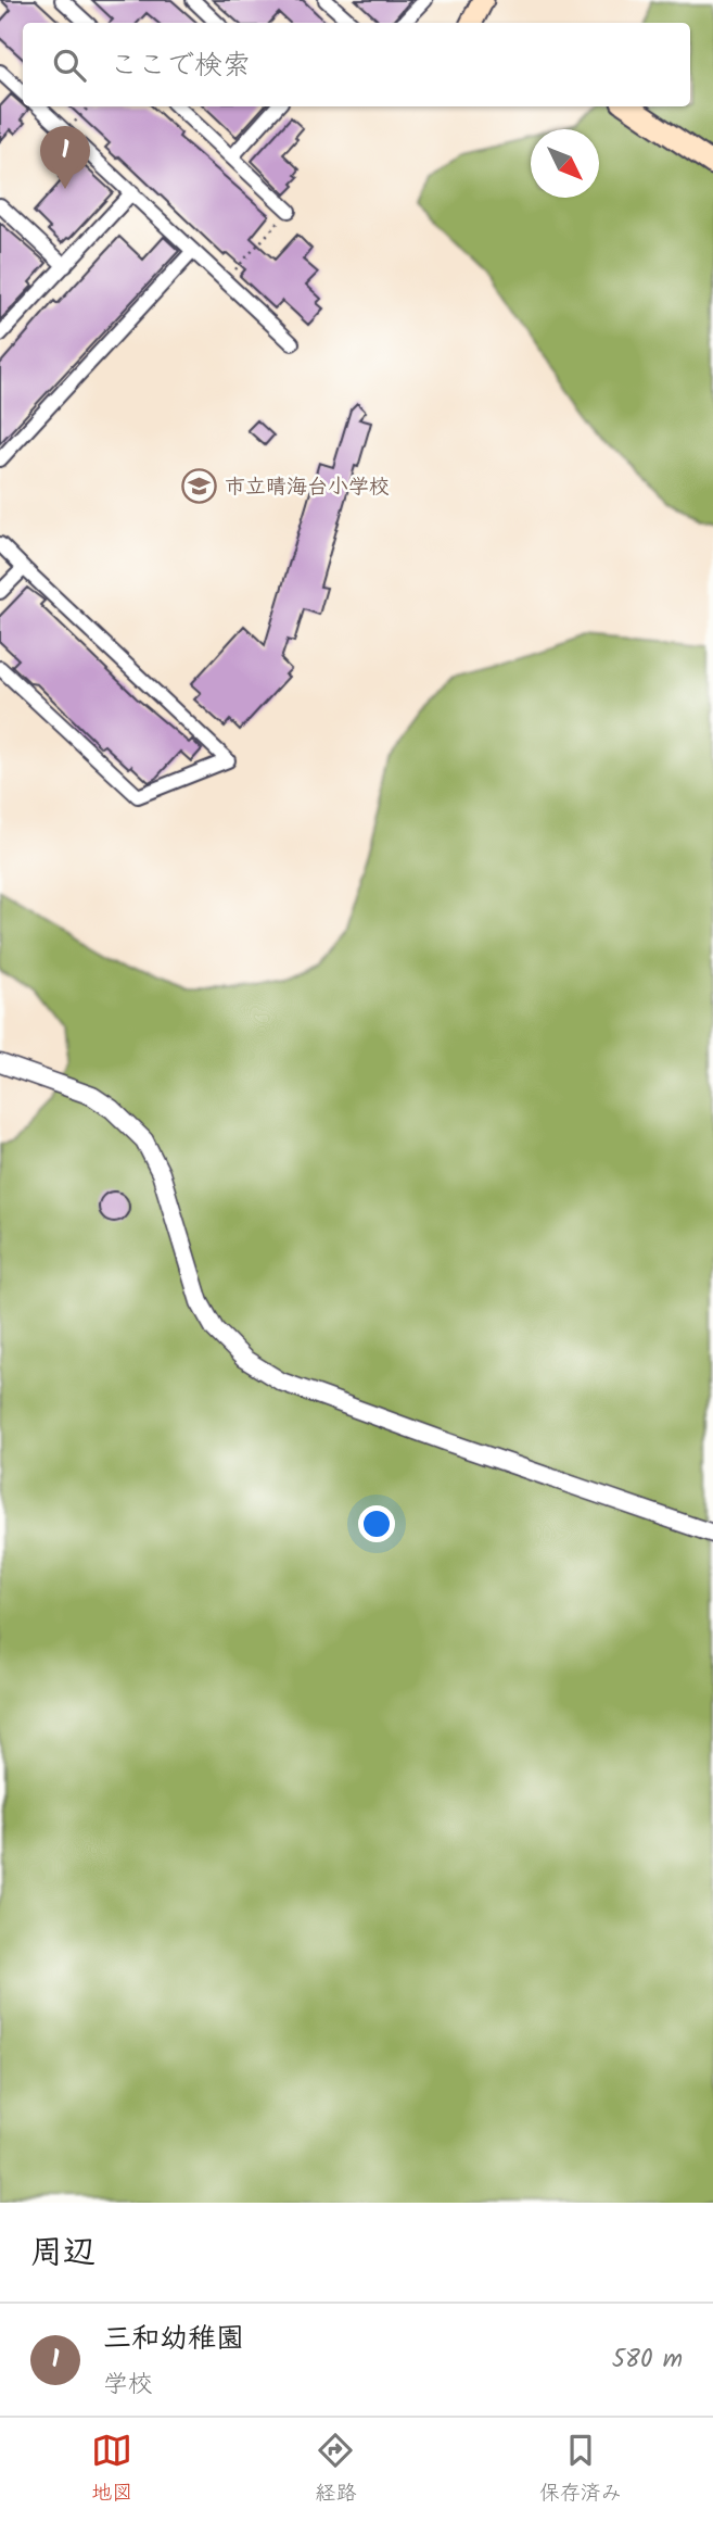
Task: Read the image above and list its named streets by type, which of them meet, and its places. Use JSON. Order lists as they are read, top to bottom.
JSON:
{
  "places": {
    "school or university": ["市立晴海台小学校"]
  },
  "north": "bottom right",
  "page": {
    "search": "ここで検索",
    "pins": "1",
    "heading": "周辺",
    "list": [
      {
        "mark": "1",
        "name": "三和幼稚園",
        "note": "学校",
        "value": "580 m"
      }
    ],
    "nav": ["地図", "経路", "保存済み"]
  }
}
